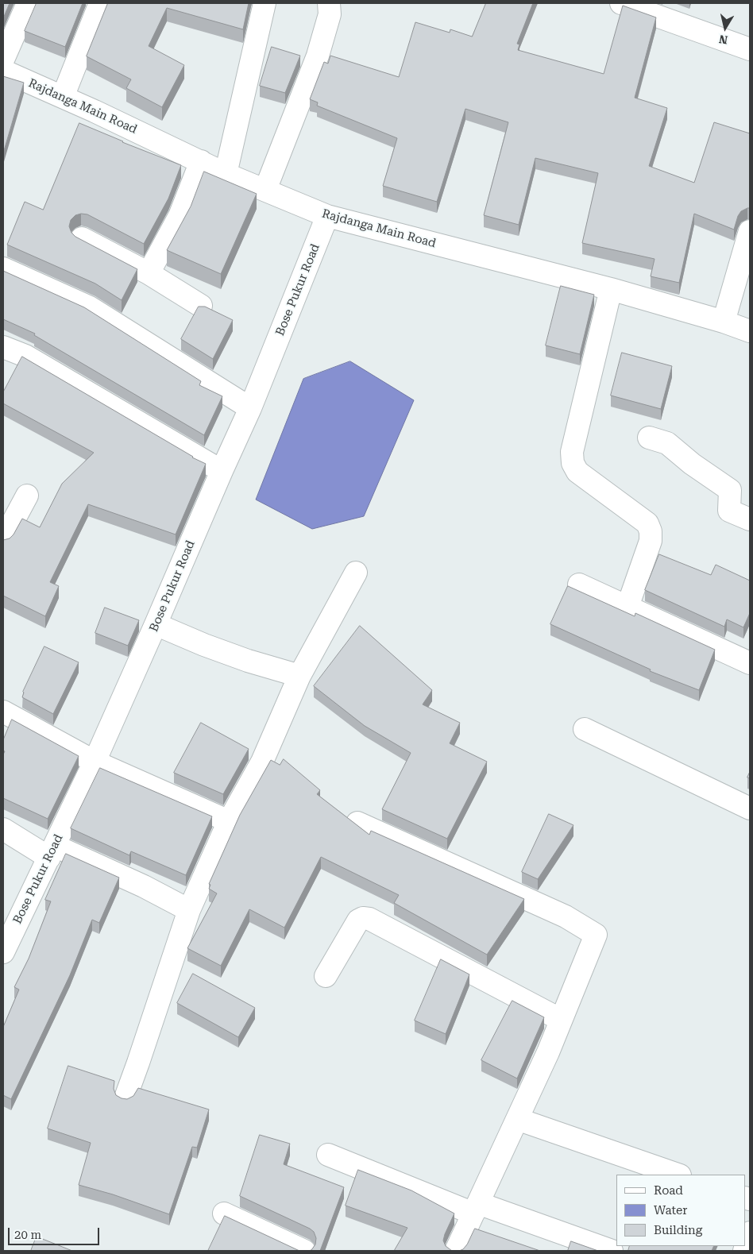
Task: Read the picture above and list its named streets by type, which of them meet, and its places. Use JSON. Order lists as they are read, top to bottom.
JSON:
{
  "streets": {
    "street": ["Rajdanga Main Road", "Bose Pukur Road"]
  },
  "crossings": [
    ["Rajdanga Main Road", "Bose Pukur Road"]
  ],
  "legend": ["Road", "Water", "Building"],
  "scale_bar": "20 m",
  "north": "bottom"
}
